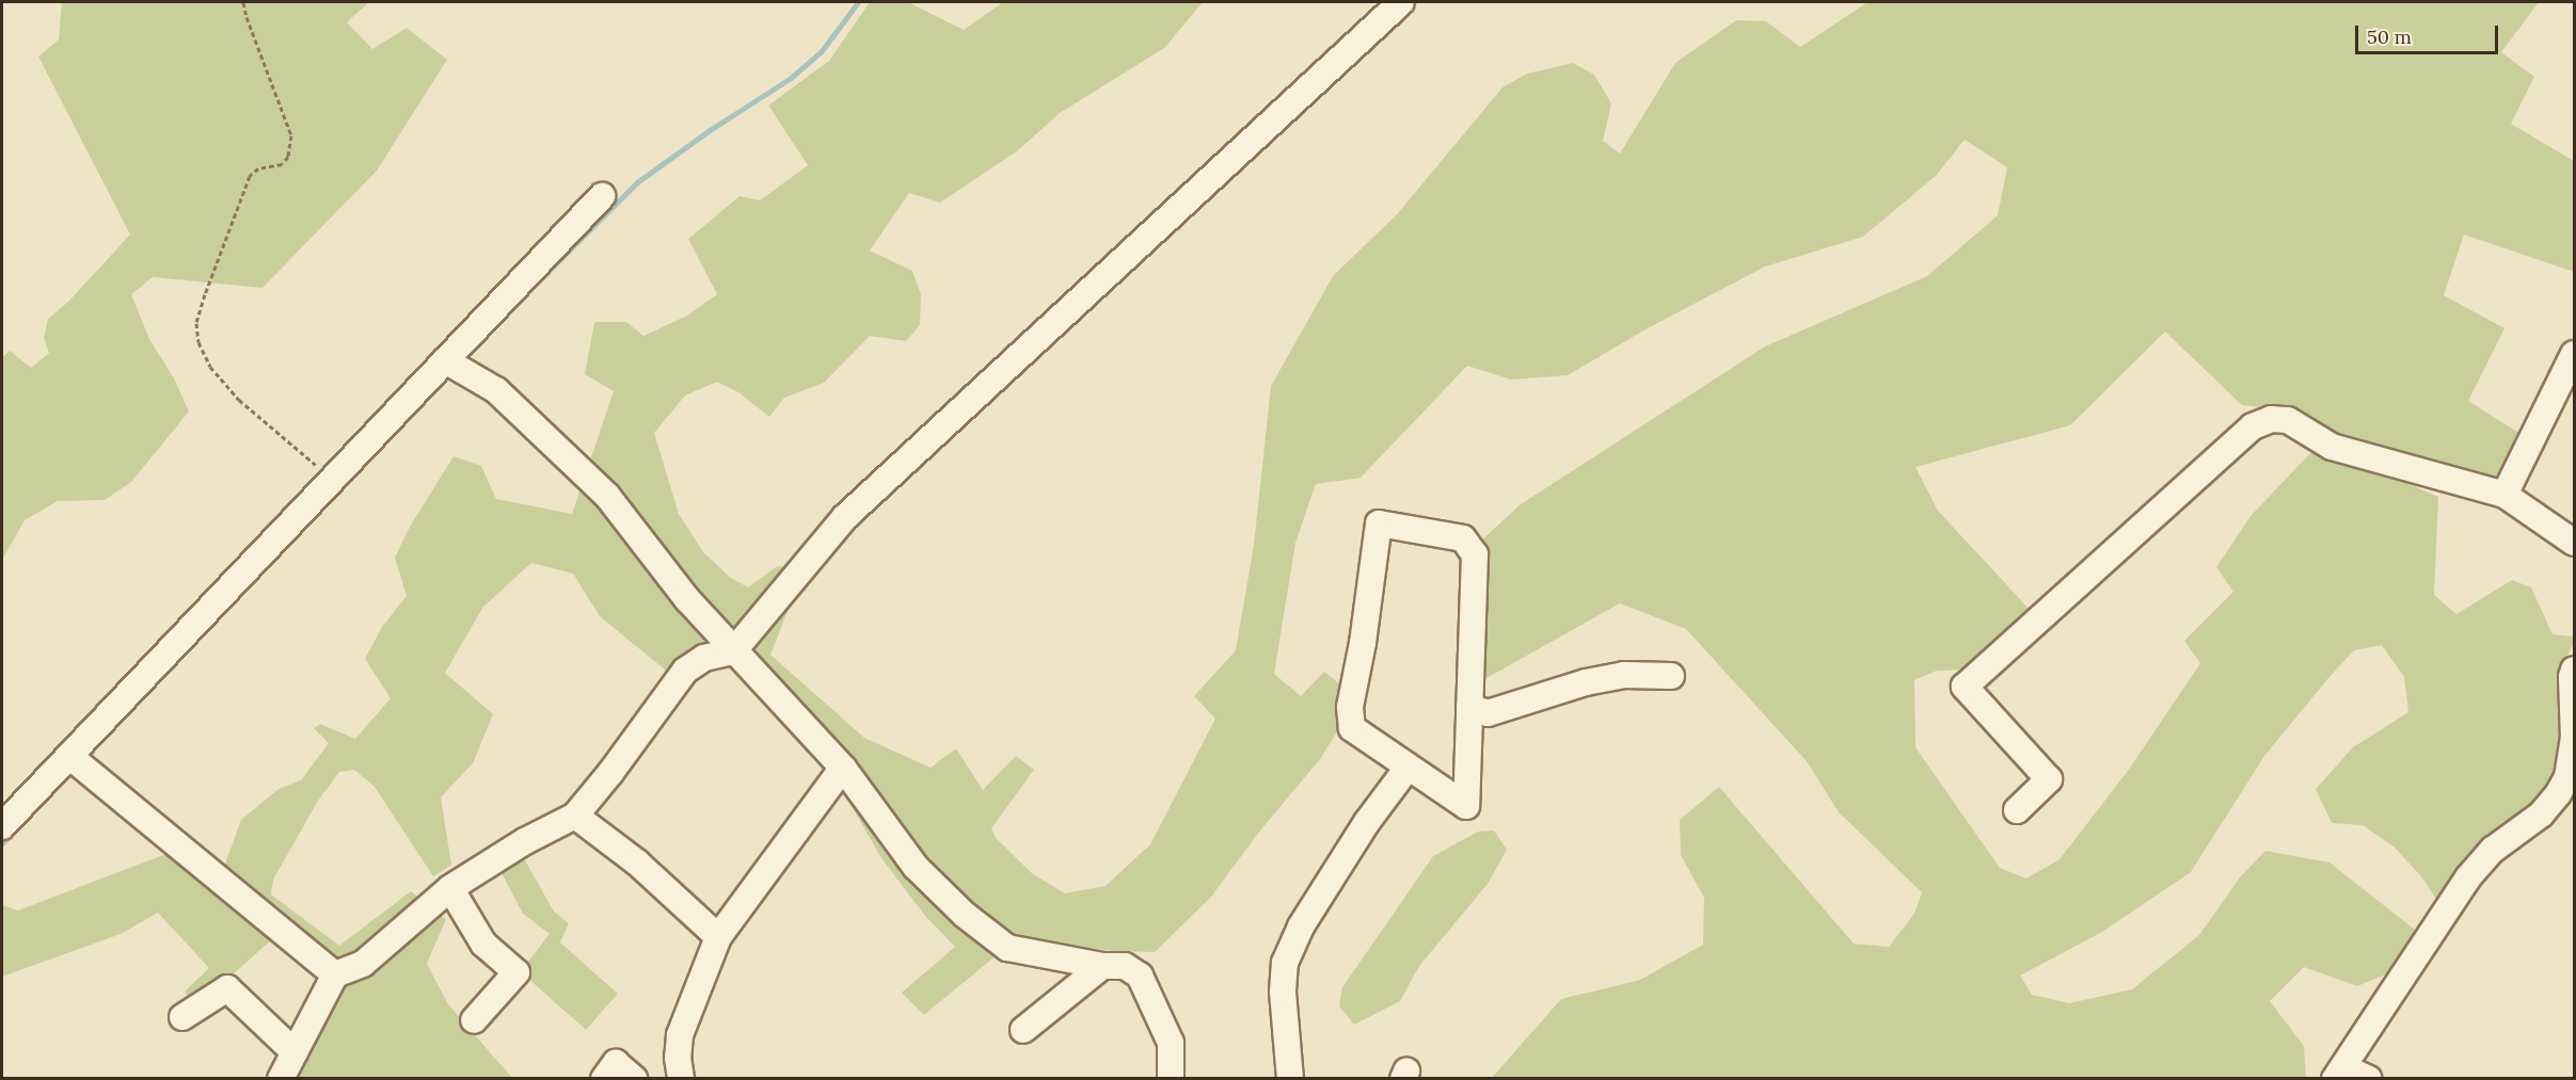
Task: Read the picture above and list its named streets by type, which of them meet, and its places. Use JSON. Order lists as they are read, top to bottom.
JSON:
{
  "scale_bar": "50 m"
}
